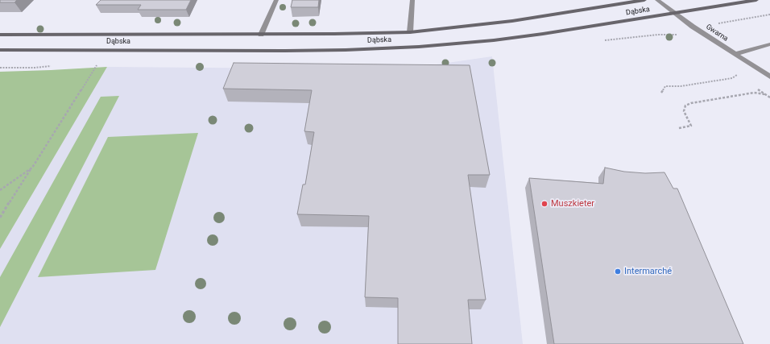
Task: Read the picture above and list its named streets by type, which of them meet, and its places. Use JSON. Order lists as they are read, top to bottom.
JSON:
{
  "streets": {
    "street": ["Dąbska", "Gwarna"]
  },
  "crossings": [
    ["Dąbska", "Gwarna"]
  ],
  "places": ["Muszkieter", "Intermarché"]
}
